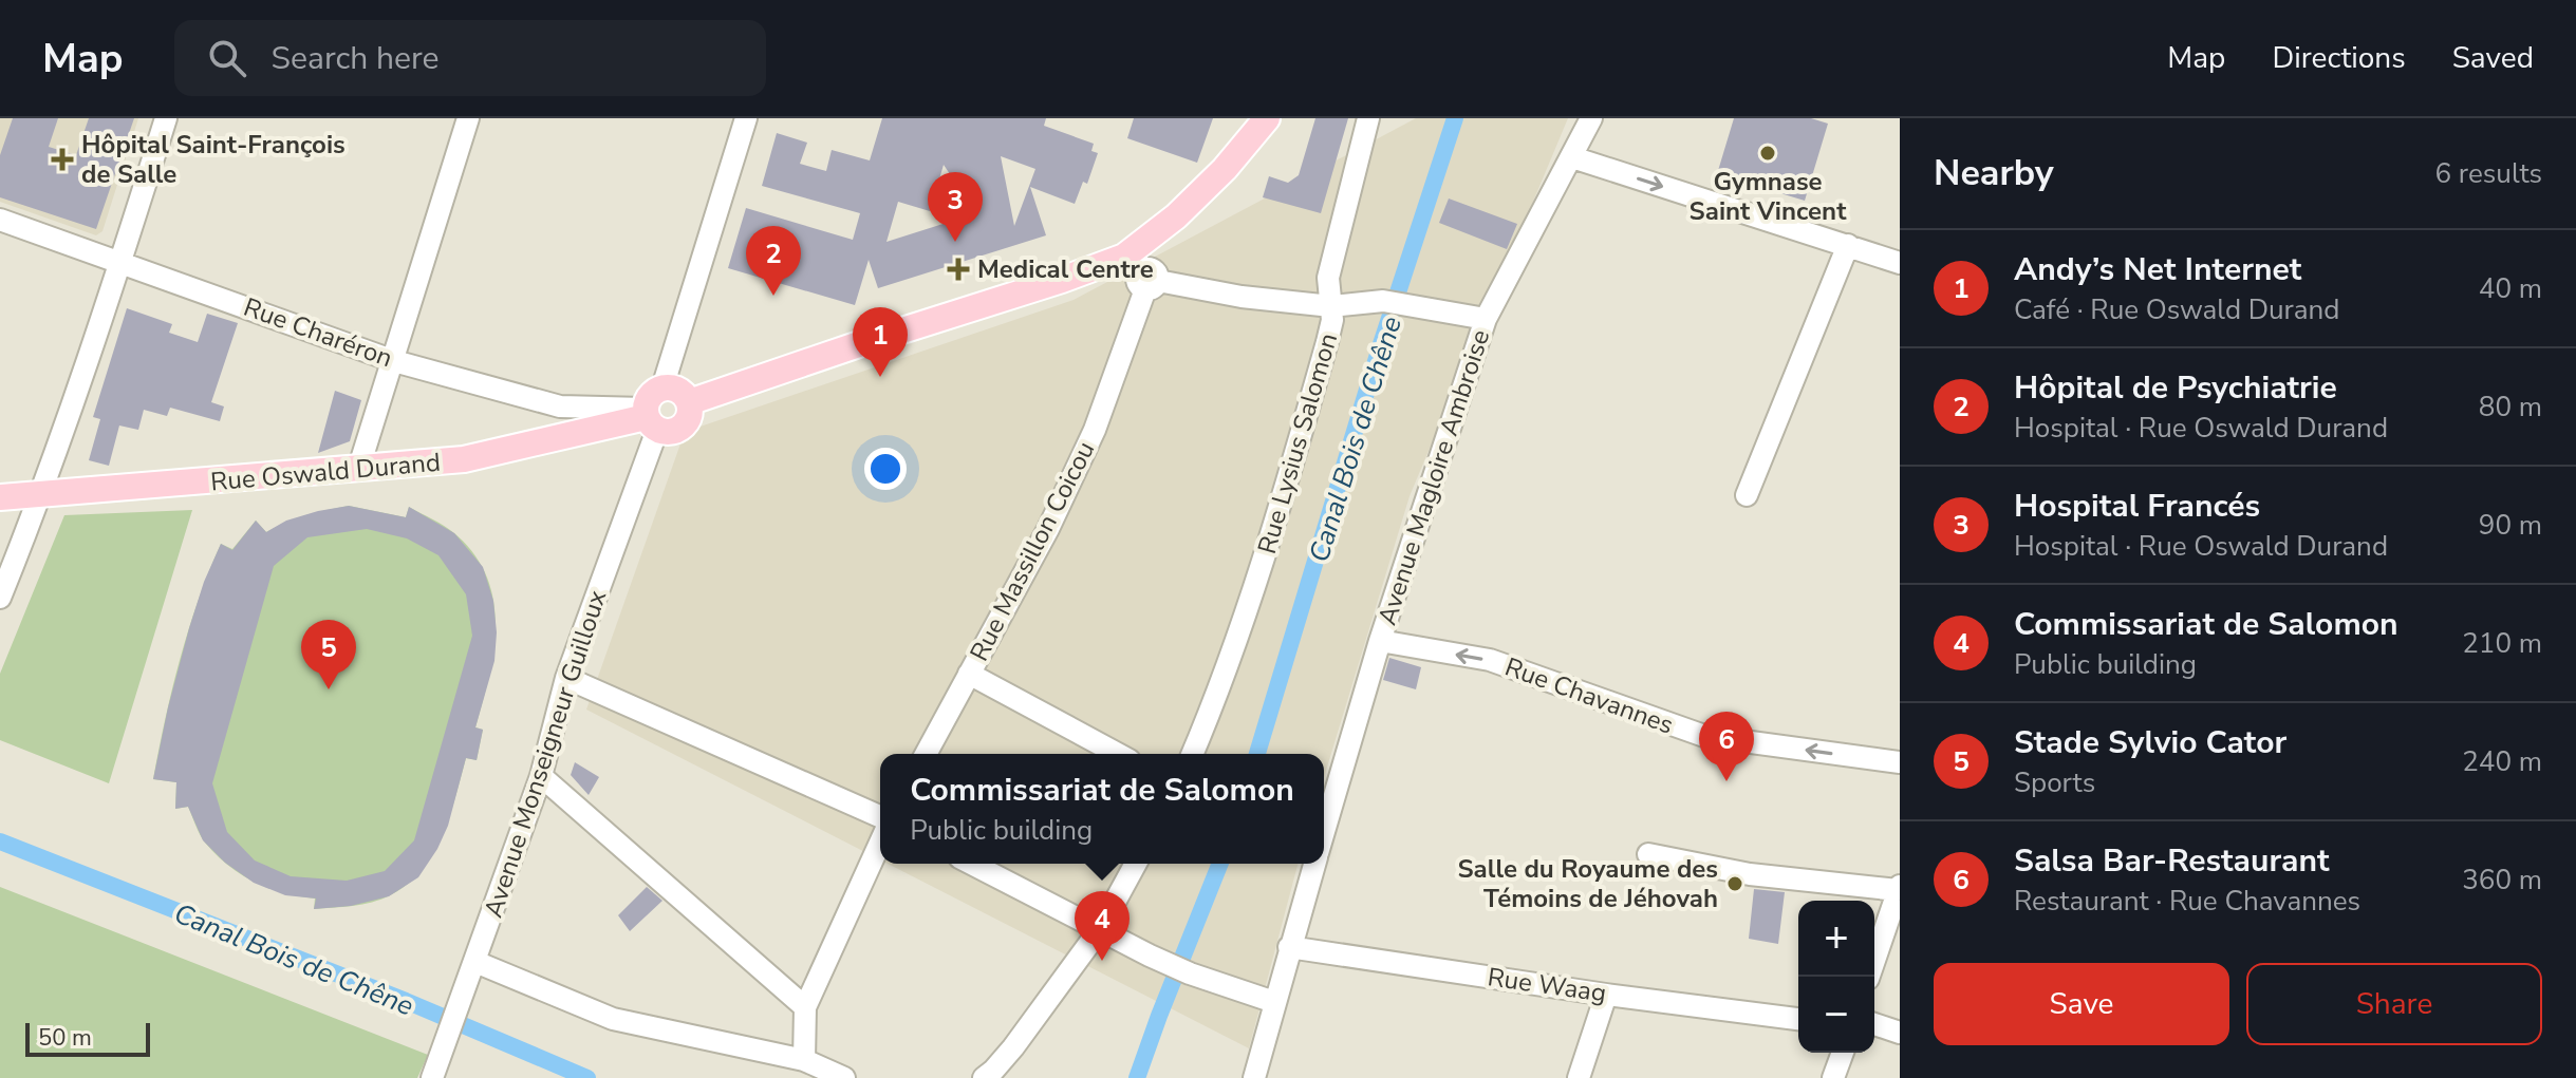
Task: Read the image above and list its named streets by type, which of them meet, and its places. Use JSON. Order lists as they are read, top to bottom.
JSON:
{
  "streets": {
    "main road": ["Rue Oswald Durand"],
    "street": [
      "Rue Charéron",
      "Rue Lysius Salomon",
      "Avenue Magloire Ambroise",
      "Rue Massillon Coicou",
      "Rue Chavannes",
      "Avenue Monseigneur Guilloux",
      "Rue Waag"
    ]
  },
  "crossings": [
    ["Rue Charéron", "Rue Oswald Durand"],
    ["Rue Charéron", "Avenue Monseigneur Guilloux"],
    ["Rue Oswald Durand", "Avenue Monseigneur Guilloux"],
    ["Avenue Magloire Ambroise", "Rue Chavannes"],
    ["Avenue Magloire Ambroise", "Rue Waag"]
  ],
  "water": ["Canal Bois de Chêne"],
  "places": {
    "other": ["Gymnase Saint Vincent", "Salle du Royaume des Témoins de Jéhovah"],
    "health": ["Hôpital Saint-François de Salle", "Medical Centre"]
  },
  "scale_bar": "50 m",
  "page": {
    "header": "Map",
    "search": "Search here",
    "nav": ["Map", "Directions", "Saved"],
    "heading": ["Nearby", "6 results"],
    "pins": [
      "3",
      "2",
      "1",
      "5",
      "6",
      "4"
    ],
    "list": [
      {
        "mark": "1",
        "name": "Andy’s Net Internet",
        "note": "Café · Rue Oswald Durand",
        "value": "40 m"
      },
      {
        "mark": "2",
        "name": "Hôpital de Psychiatrie",
        "note": "Hospital · Rue Oswald Durand",
        "value": "80 m"
      },
      {
        "mark": "3",
        "name": "Hospital Francés",
        "note": "Hospital · Rue Oswald Durand",
        "value": "90 m"
      },
      {
        "mark": "4",
        "name": "Commissariat de Salomon",
        "note": "Public building",
        "value": "210 m"
      },
      {
        "mark": "5",
        "name": "Stade Sylvio Cator",
        "note": "Sports",
        "value": "240 m"
      },
      {
        "mark": "6",
        "name": "Salsa Bar-Restaurant",
        "note": "Restaurant · Rue Chavannes",
        "value": "360 m"
      }
    ],
    "popup": ["Commissariat de Salomon", "Public building"],
    "map_buttons": ["+", "−"],
    "buttons": ["Save", "Share"],
    "scale": "50 m"
  }
}
